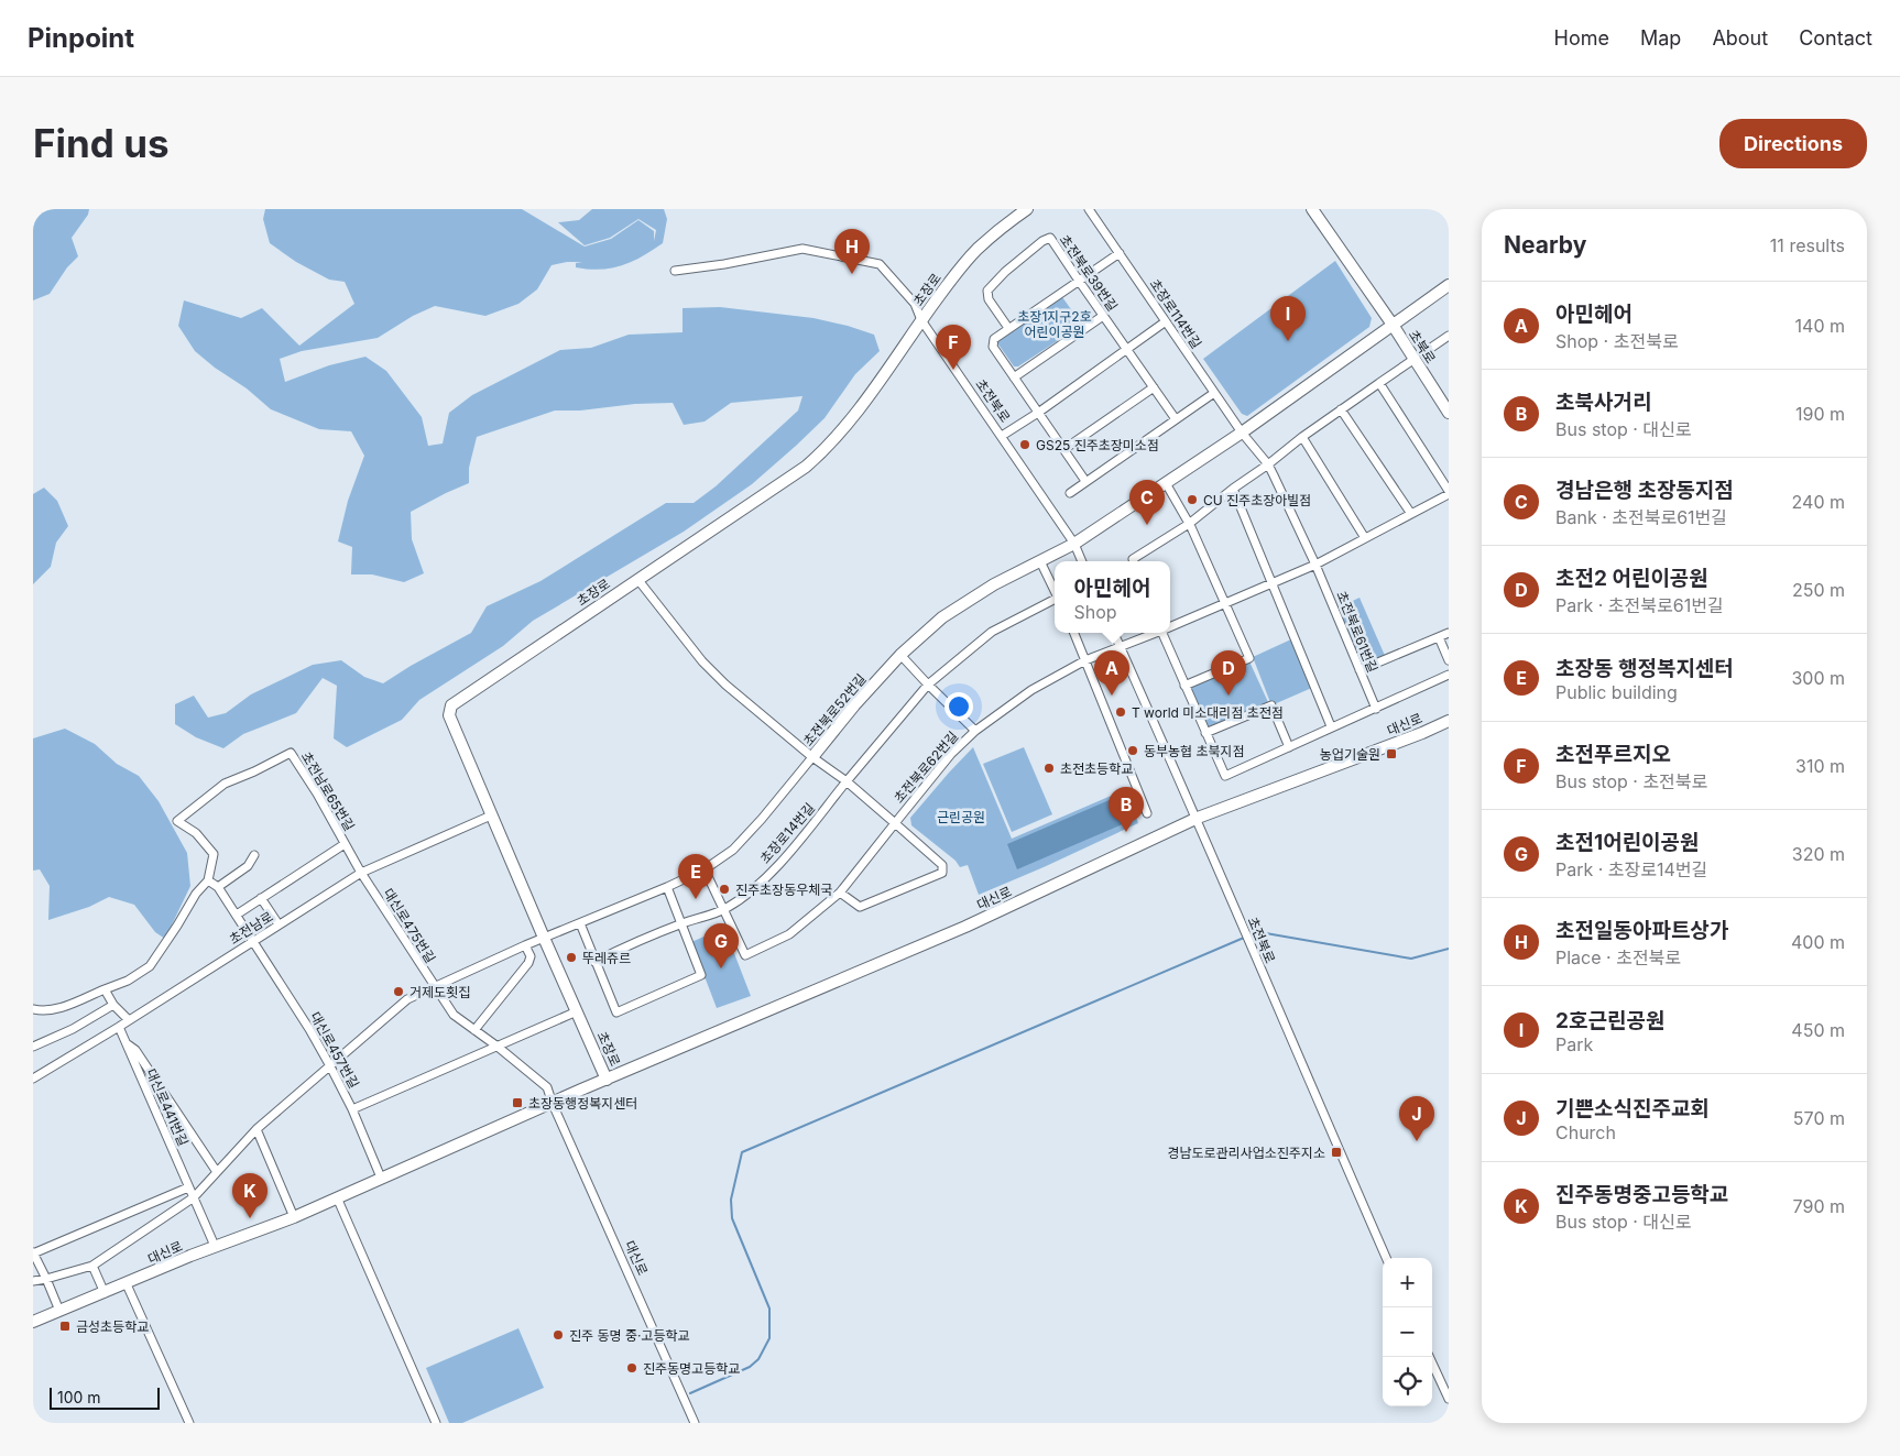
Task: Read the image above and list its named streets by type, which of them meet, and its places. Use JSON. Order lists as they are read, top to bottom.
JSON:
{
  "streets": {
    "street": [
      "초전북로39번길",
      "초장로",
      "초장로114번길",
      "초북로",
      "초전북로",
      "초전북로61번길",
      "초전북로52번길",
      "대신로",
      "초전북로62번길",
      "초전남로65번길",
      "초장로14번길",
      "대신로475번길",
      "초전남로",
      "대신로457번길",
      "대신로441번길"
    ]
  },
  "crossings": [
    ["초장로", "초전북로"],
    ["초장로", "대신로"],
    ["초장로", "초장로14번길"],
    ["초장로", "초전남로"],
    ["초장로114번길", "초전북로61번길"],
    ["초장로114번길", "초전북로52번길"],
    ["초북로", "초전북로52번길"],
    ["초전북로", "초전북로52번길"],
    ["초전북로", "대신로"],
    ["초전북로", "초전북로62번길"],
    ["초전북로61번길", "초전북로52번길"],
    ["초전북로52번길", "초전북로62번길"],
    ["초전북로52번길", "초장로14번길"],
    ["대신로", "초장로14번길"],
    ["대신로", "대신로475번길"],
    ["대신로", "대신로457번길"],
    ["대신로", "대신로441번길"],
    ["초전북로62번길", "초장로14번길"],
    ["초전남로65번길", "대신로475번길"],
    ["초전남로65번길", "초전남로"],
    ["초장로14번길", "대신로475번길"],
    ["초장로14번길", "대신로457번길"],
    ["초장로14번길", "대신로441번길"],
    ["대신로475번길", "초전남로"],
    ["초전남로", "대신로457번길"],
    ["초전남로", "대신로441번길"]
  ],
  "parks": ["초장1지구2호 어린이공원", "근린공원"],
  "places": {
    "other": [
      "GS25 진주초장미소점",
      "CU 진주초장아빌점",
      "T world 미소대리점 초전점",
      "동부농협 초북지점",
      "초전초등학교",
      "진주초장동우체국",
      "뚜레쥬르",
      "거제도횟집",
      "진주 동명 중·고등학교",
      "진주동명고등학교"
    ],
    "transit": [
      "농업기술원",
      "초장동행정복지센터",
      "경남도로관리사업소진주지소",
      "금성초등학교"
    ]
  },
  "scale_bar": "100 m",
  "page": {
    "header": "Pinpoint",
    "nav": [
      "Home",
      "Map",
      "About",
      "Contact"
    ],
    "buttons": "Directions",
    "title": "Find us",
    "heading": ["Nearby", "11 results"],
    "pins": [
      "H",
      "I",
      "F",
      "C",
      "A",
      "D",
      "B",
      "E",
      "G",
      "J",
      "K"
    ],
    "list": [
      {
        "mark": "A",
        "name": "아민헤어",
        "note": "Shop · 초전북로",
        "value": "140 m"
      },
      {
        "mark": "B",
        "name": "초북사거리",
        "note": "Bus stop · 대신로",
        "value": "190 m"
      },
      {
        "mark": "C",
        "name": "경남은행 초장동지점",
        "note": "Bank · 초전북로61번길",
        "value": "240 m"
      },
      {
        "mark": "D",
        "name": "초전2 어린이공원",
        "note": "Park · 초전북로61번길",
        "value": "250 m"
      },
      {
        "mark": "E",
        "name": "초장동 행정복지센터",
        "note": "Public building",
        "value": "300 m"
      },
      {
        "mark": "F",
        "name": "초전푸르지오",
        "note": "Bus stop · 초전북로",
        "value": "310 m"
      },
      {
        "mark": "G",
        "name": "초전1어린이공원",
        "note": "Park · 초장로14번길",
        "value": "320 m"
      },
      {
        "mark": "H",
        "name": "초전일동아파트상가",
        "note": "Place · 초전북로",
        "value": "400 m"
      },
      {
        "mark": "I",
        "name": "2호근린공원",
        "note": "Park",
        "value": "450 m"
      },
      {
        "mark": "J",
        "name": "기쁜소식진주교회",
        "note": "Church",
        "value": "570 m"
      },
      {
        "mark": "K",
        "name": "진주동명중고등학교",
        "note": "Bus stop · 대신로",
        "value": "790 m"
      }
    ],
    "popup": ["아민헤어", "Shop"],
    "map_buttons": ["+", "−"],
    "scale": "100 m"
  }
}
